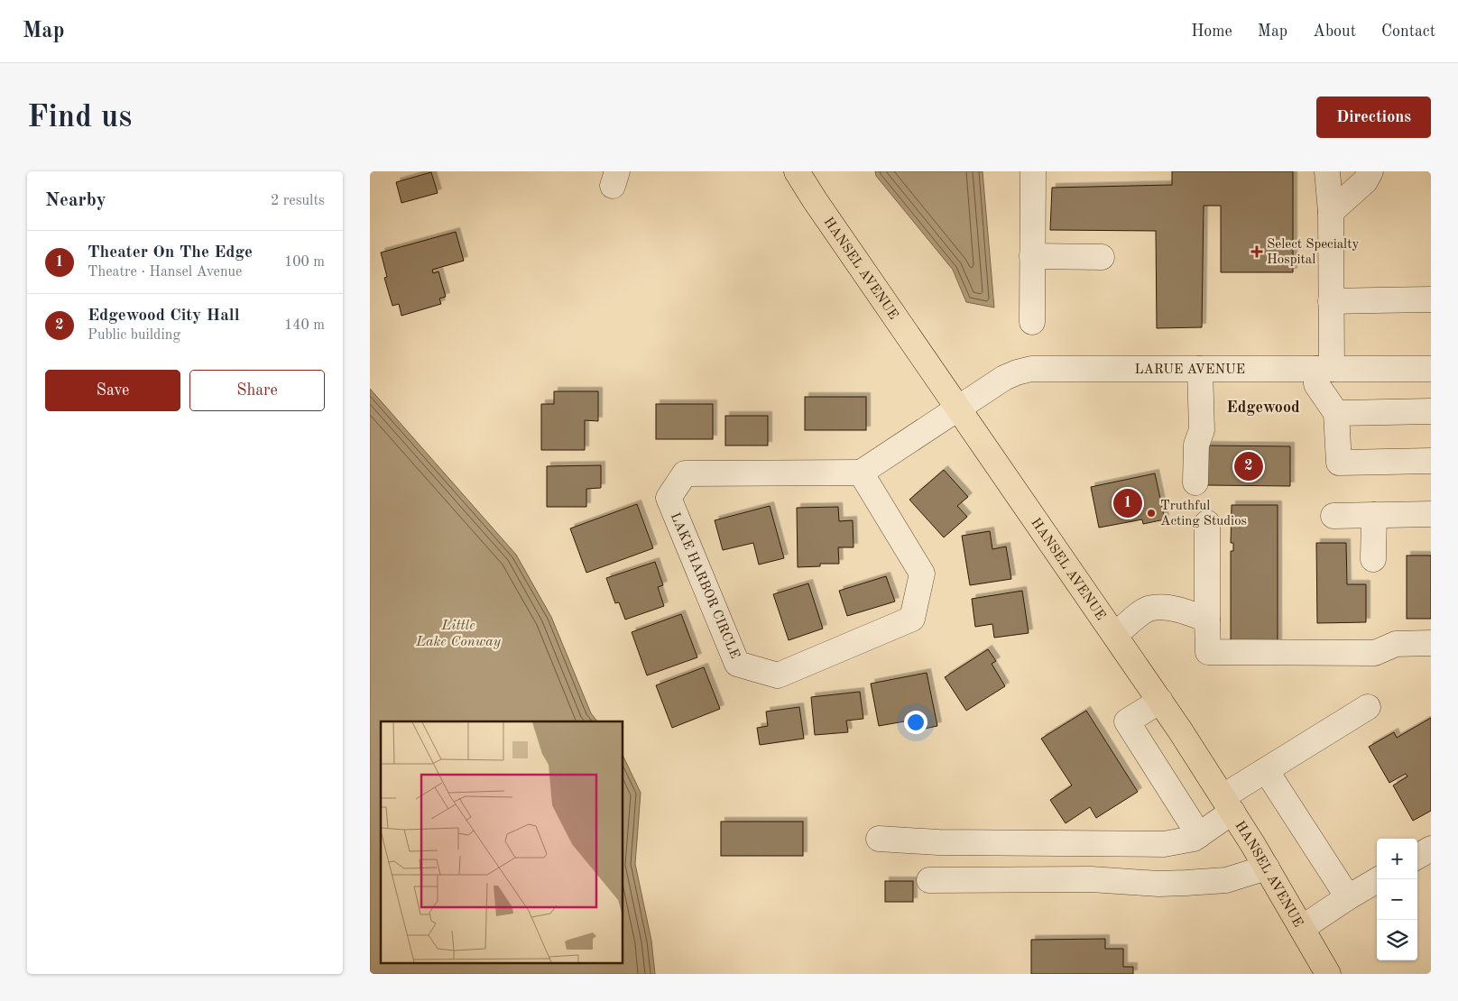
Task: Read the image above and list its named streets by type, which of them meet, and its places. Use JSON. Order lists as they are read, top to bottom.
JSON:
{
  "streets": {
    "main road": ["HANSEL AVENUE"],
    "street": ["LARUE AVENUE", "LAKE HARBOR CIRCLE"]
  },
  "crossings": [
    ["HANSEL AVENUE", "LARUE AVENUE"],
    ["LARUE AVENUE", "LAKE HARBOR CIRCLE"]
  ],
  "districts": ["Edgewood"],
  "water": ["Little Lake Conway"],
  "places": {
    "health": ["Select Specialty Hospital"],
    "other": ["Truthful Acting Studios"]
  },
  "page": {
    "header": "Map",
    "nav": [
      "Home",
      "Map",
      "About",
      "Contact"
    ],
    "buttons": [
      "Directions",
      ["Save", "Share"]
    ],
    "title": "Find us",
    "heading": ["Nearby", "2 results"],
    "list": [
      {
        "mark": "1",
        "name": "Theater On The Edge",
        "note": "Theatre · Hansel Avenue",
        "value": "100 m"
      },
      {
        "mark": "2",
        "name": "Edgewood City Hall",
        "note": "Public building",
        "value": "140 m"
      }
    ],
    "pins": ["2", "1"],
    "map_buttons": ["+", "−"]
  }
}
